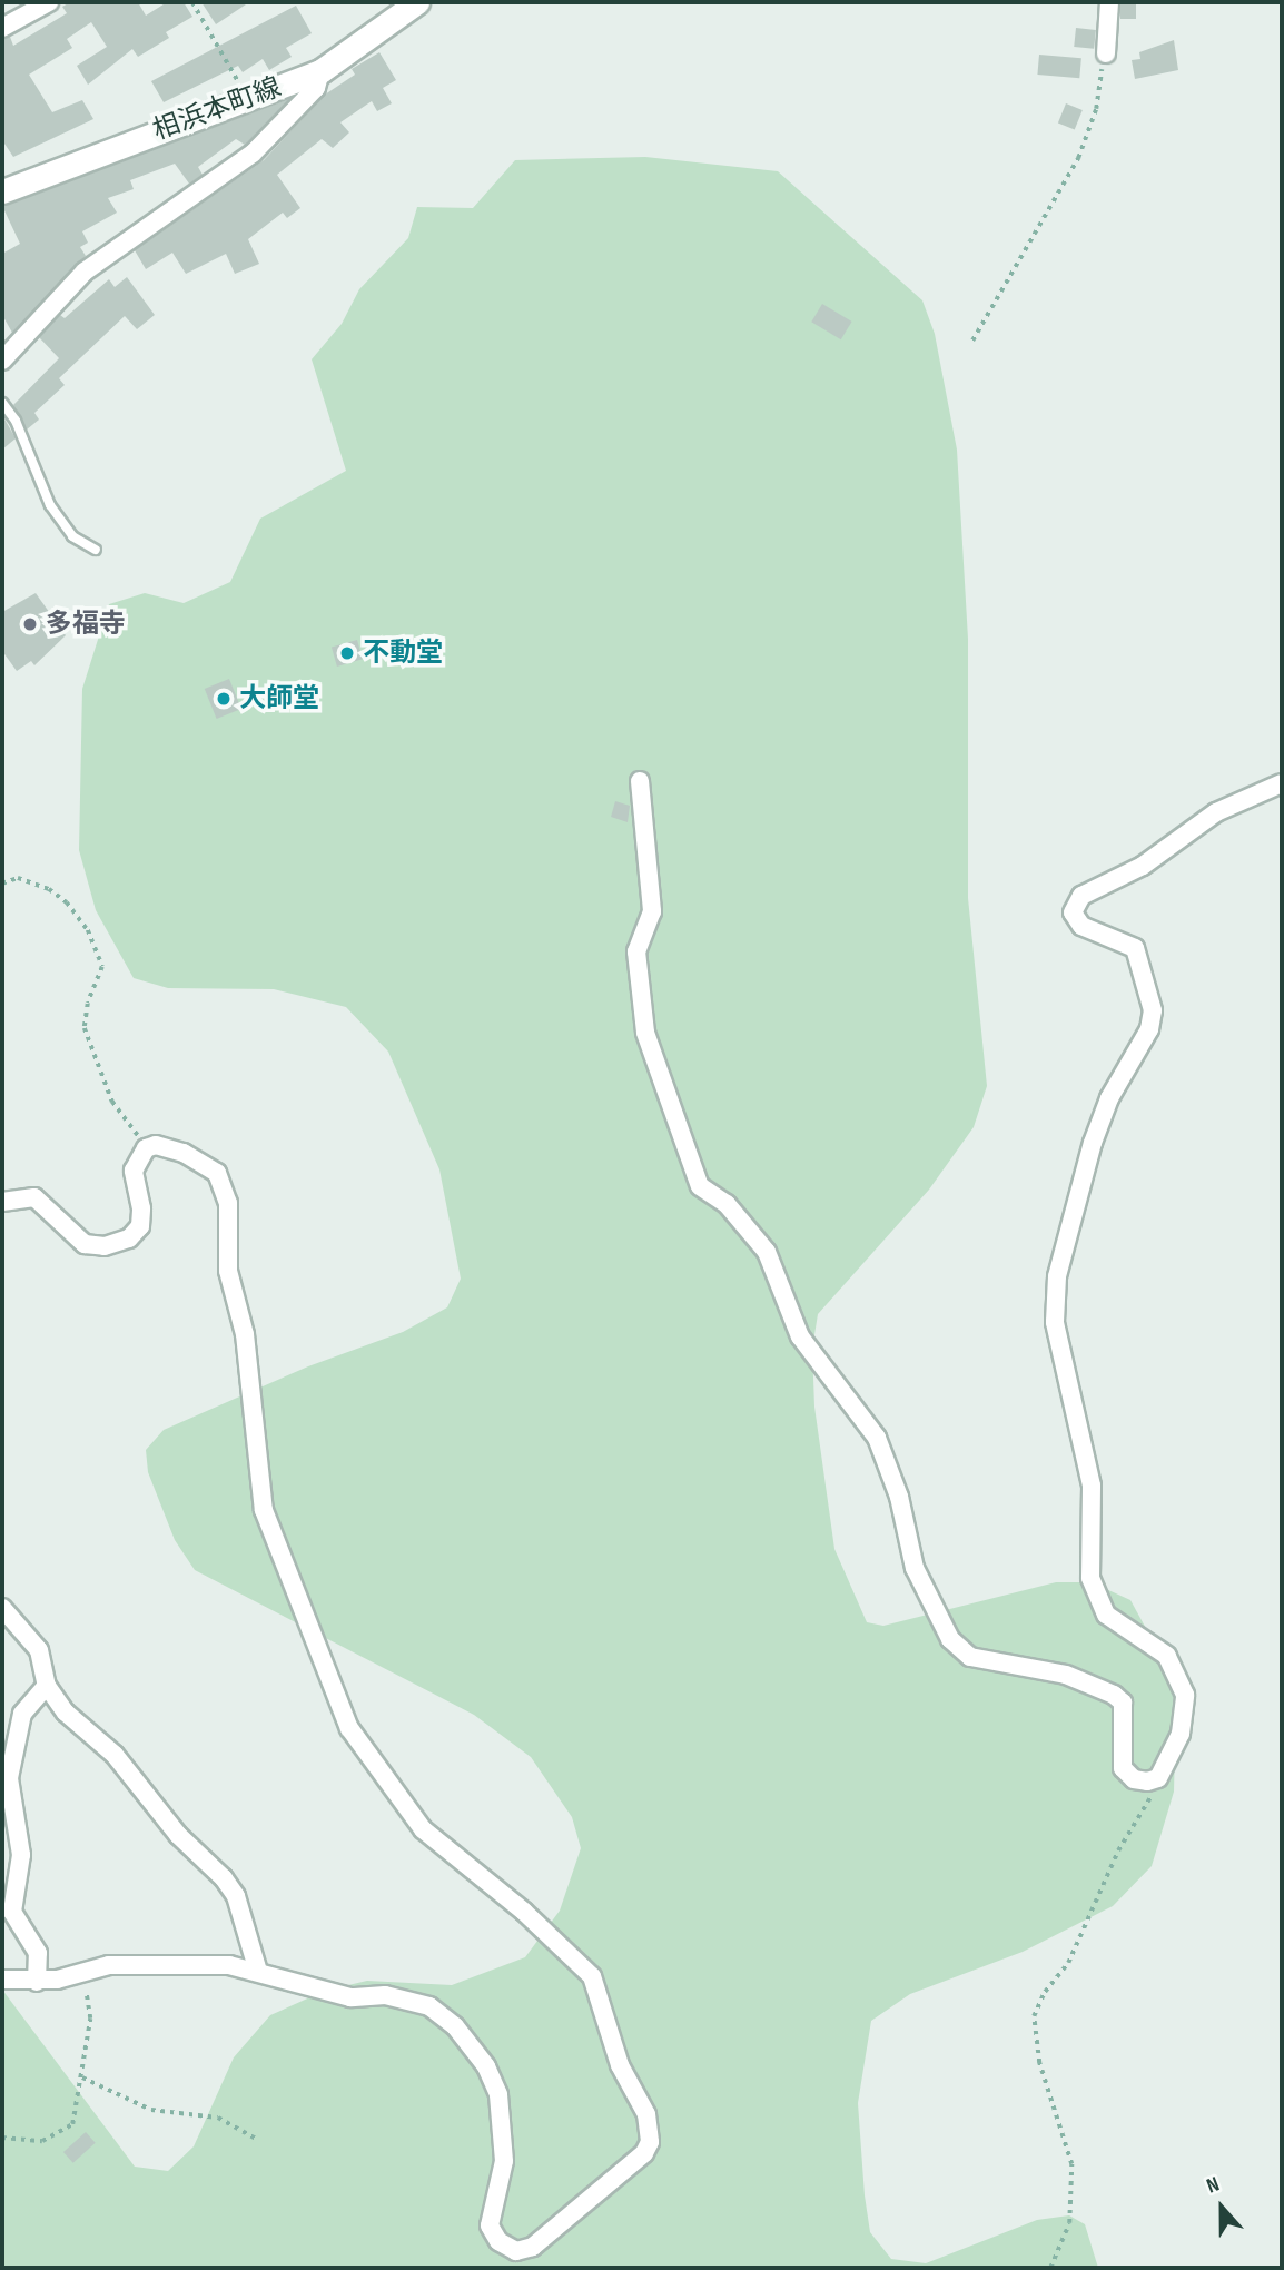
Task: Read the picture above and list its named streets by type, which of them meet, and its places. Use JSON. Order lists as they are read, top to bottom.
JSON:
{
  "streets": {
    "main road": ["相浜本町線"]
  },
  "places": ["多福寺", "不動堂", "大師堂"],
  "north": "top"
}
